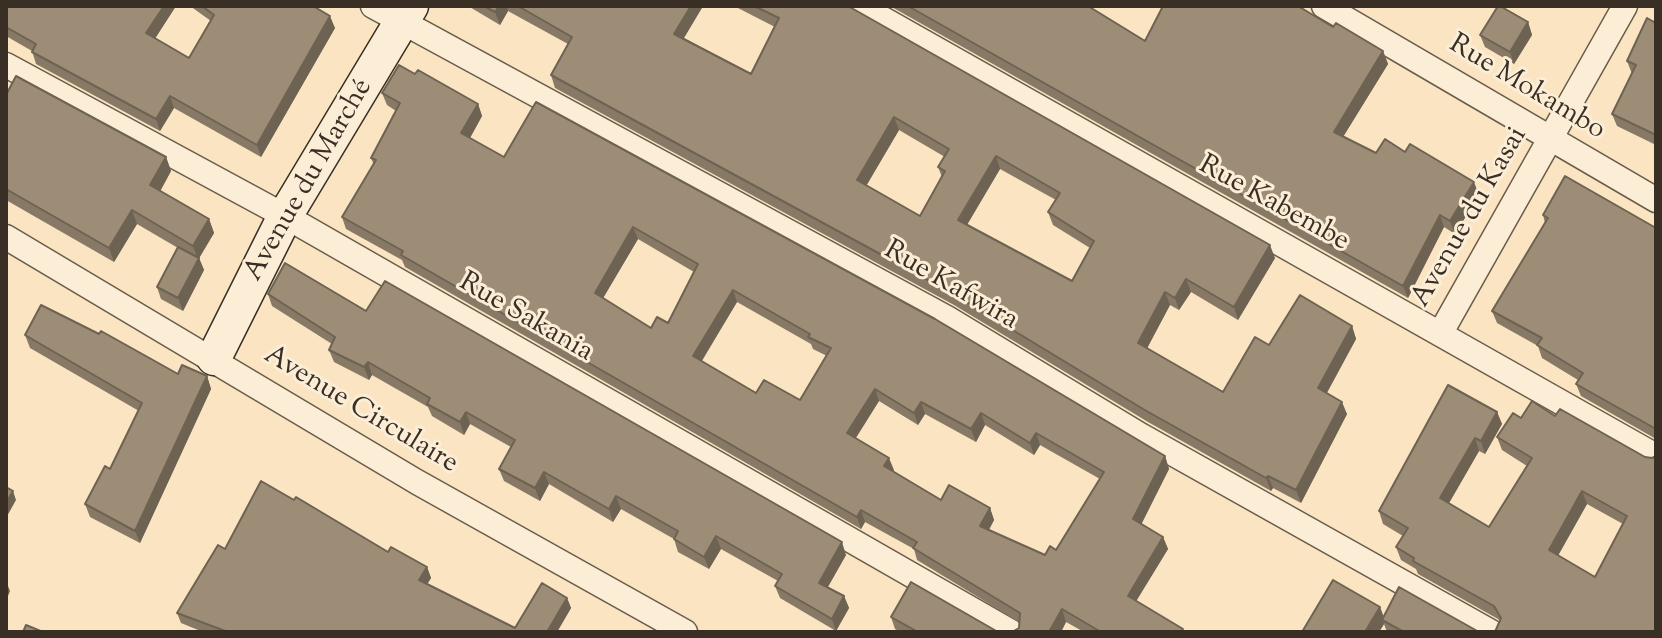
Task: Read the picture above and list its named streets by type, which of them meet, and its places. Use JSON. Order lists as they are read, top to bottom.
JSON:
{
  "streets": {
    "street": [
      "Rue Mokambo",
      "Avenue du Marché",
      "Rue Kabembe",
      "Avenue du Kasai",
      "Rue Kafwira",
      "Rue Sakania",
      "Avenue Circulaire"
    ]
  },
  "crossings": [
    ["Rue Mokambo", "Avenue du Kasai"],
    ["Avenue du Marché", "Rue Kafwira"],
    ["Avenue du Marché", "Rue Sakania"],
    ["Avenue du Marché", "Avenue Circulaire"],
    ["Rue Kabembe", "Avenue du Kasai"]
  ]
}
